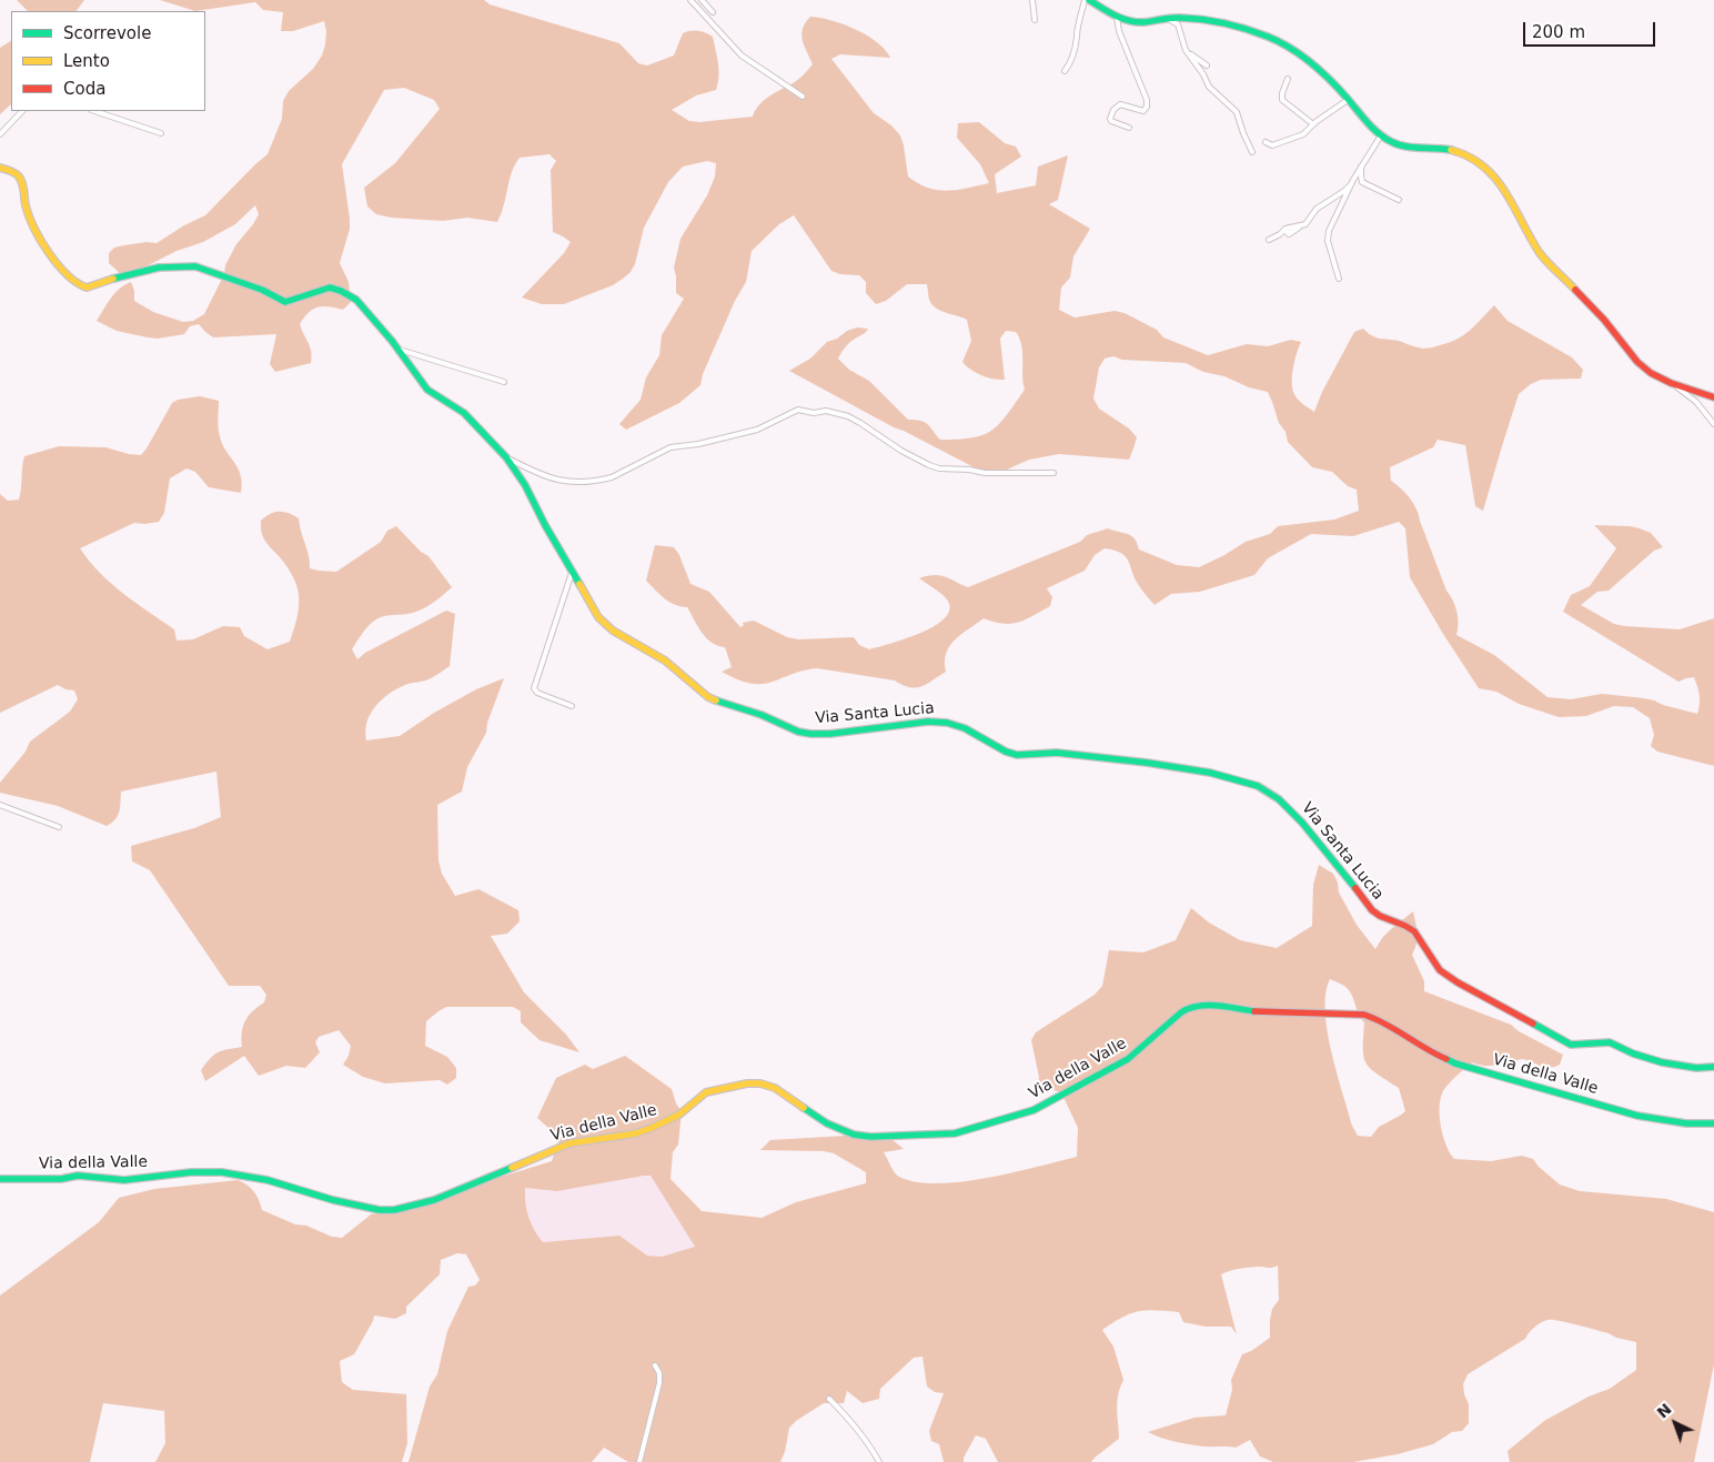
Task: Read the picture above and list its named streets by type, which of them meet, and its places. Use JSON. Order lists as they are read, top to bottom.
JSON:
{
  "streets": {
    "street": ["Via Santa Lucia", "Via della Valle"]
  },
  "legend": ["Scorrevole", "Lento", "Coda"],
  "scale_bar": "200 m",
  "north": "top left"
}
